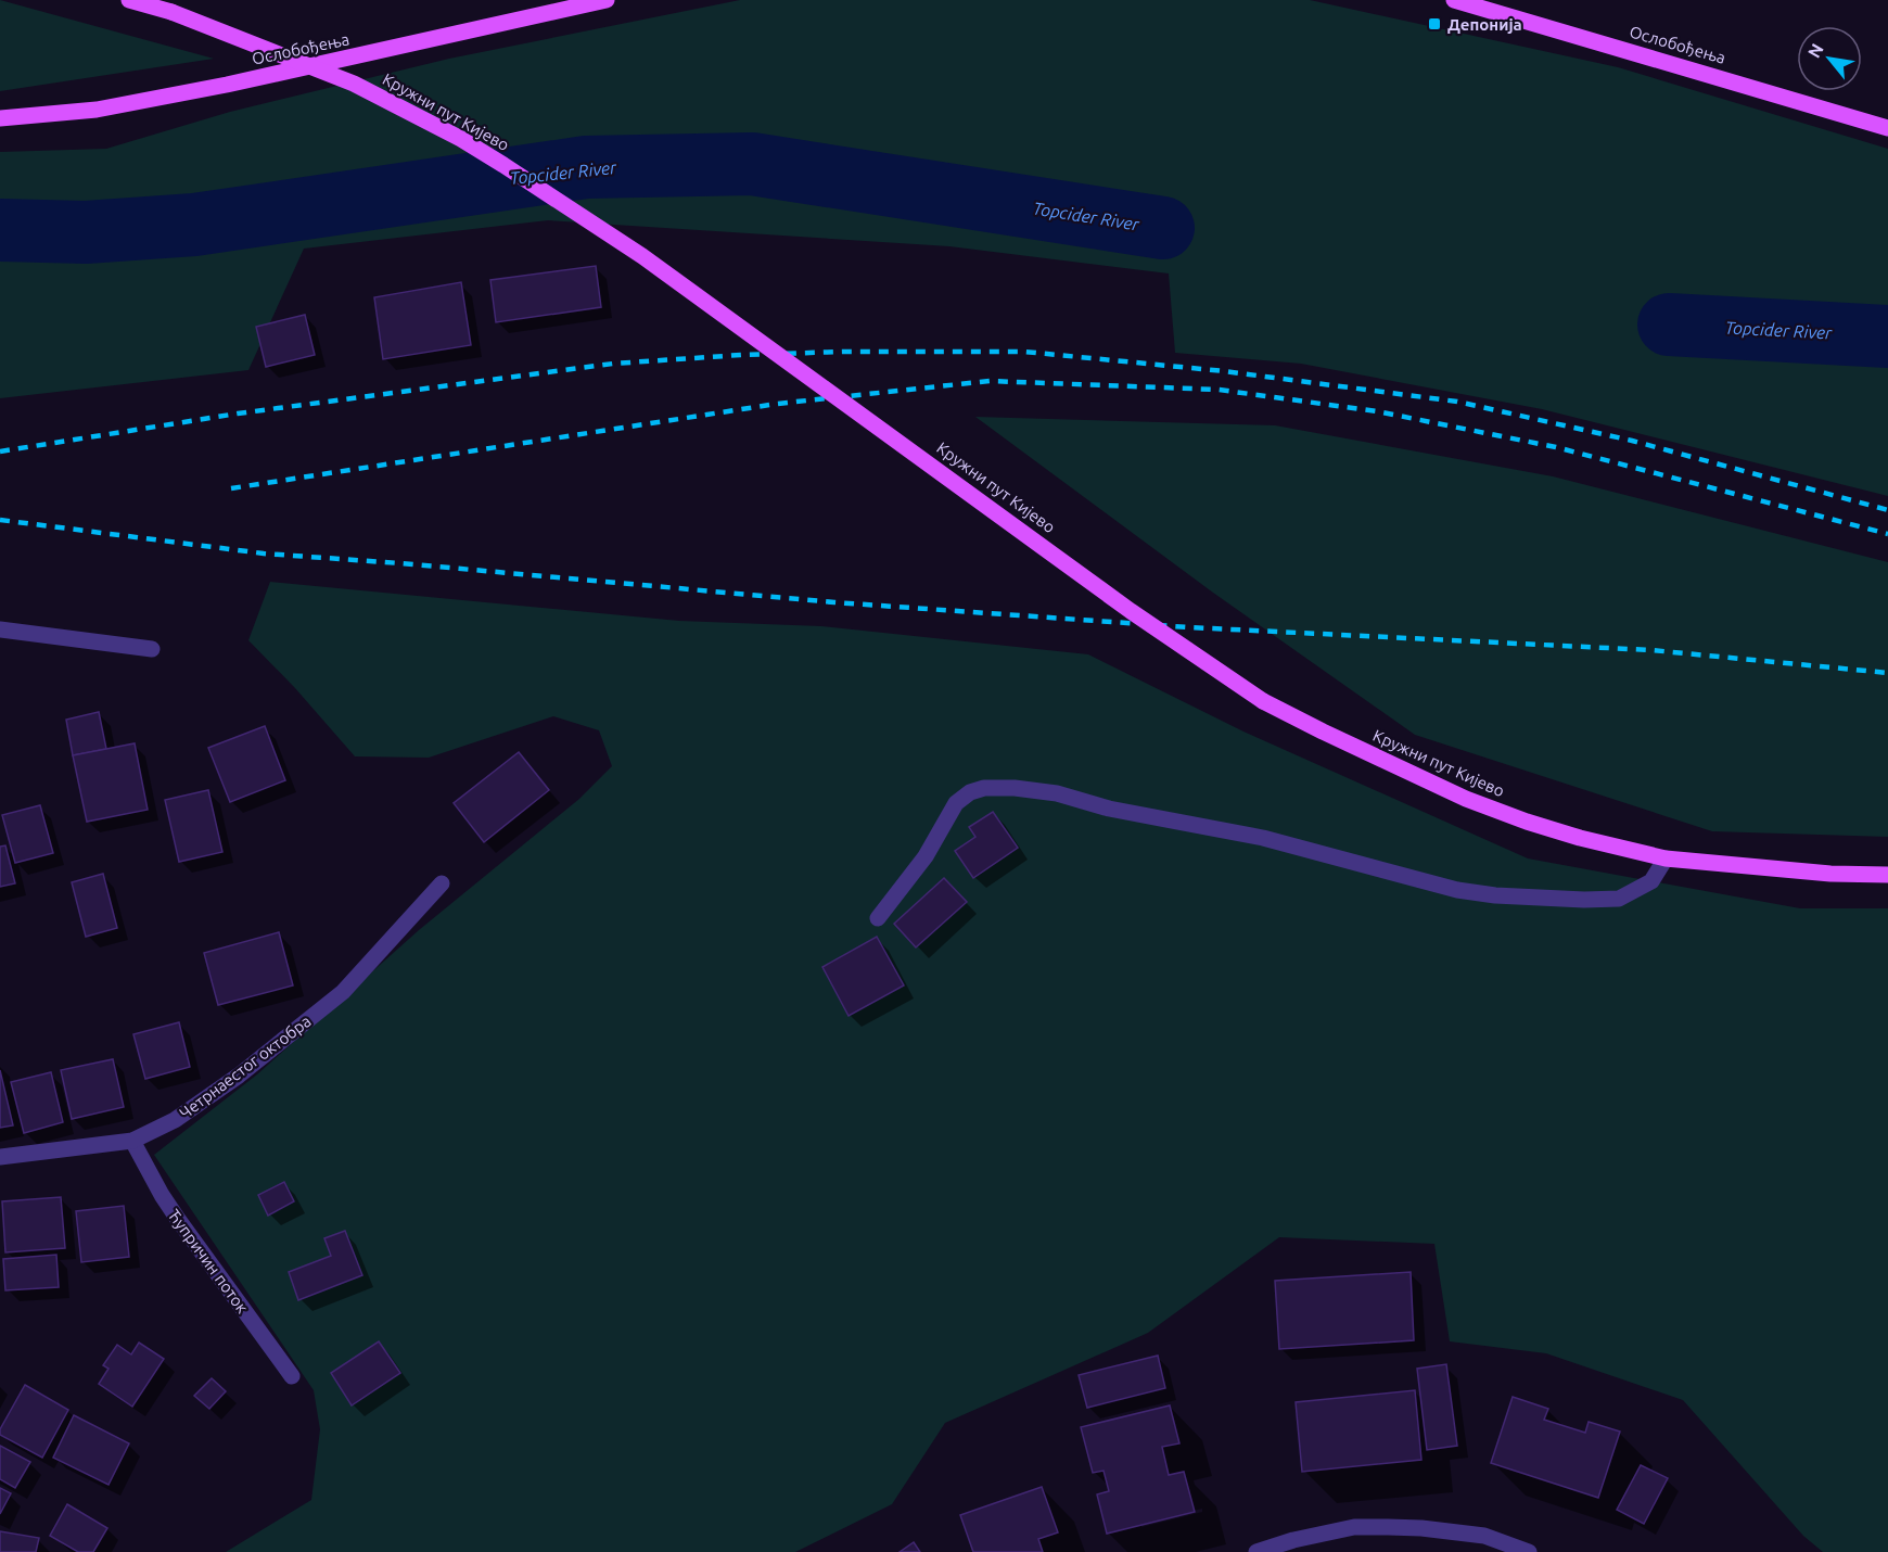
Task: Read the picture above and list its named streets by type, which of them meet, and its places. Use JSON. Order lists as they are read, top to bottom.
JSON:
{
  "streets": {
    "main road": ["Ослобођења", "Кружни пут Кијево"],
    "street": ["Четрнаестог октобра", "Ћупричин поток"]
  },
  "crossings": [
    ["Четрнаестог октобра", "Ћупричин поток"]
  ],
  "water": ["Topcider River"],
  "places": {
    "transit": ["Депонија"]
  },
  "north": "top left"
}
